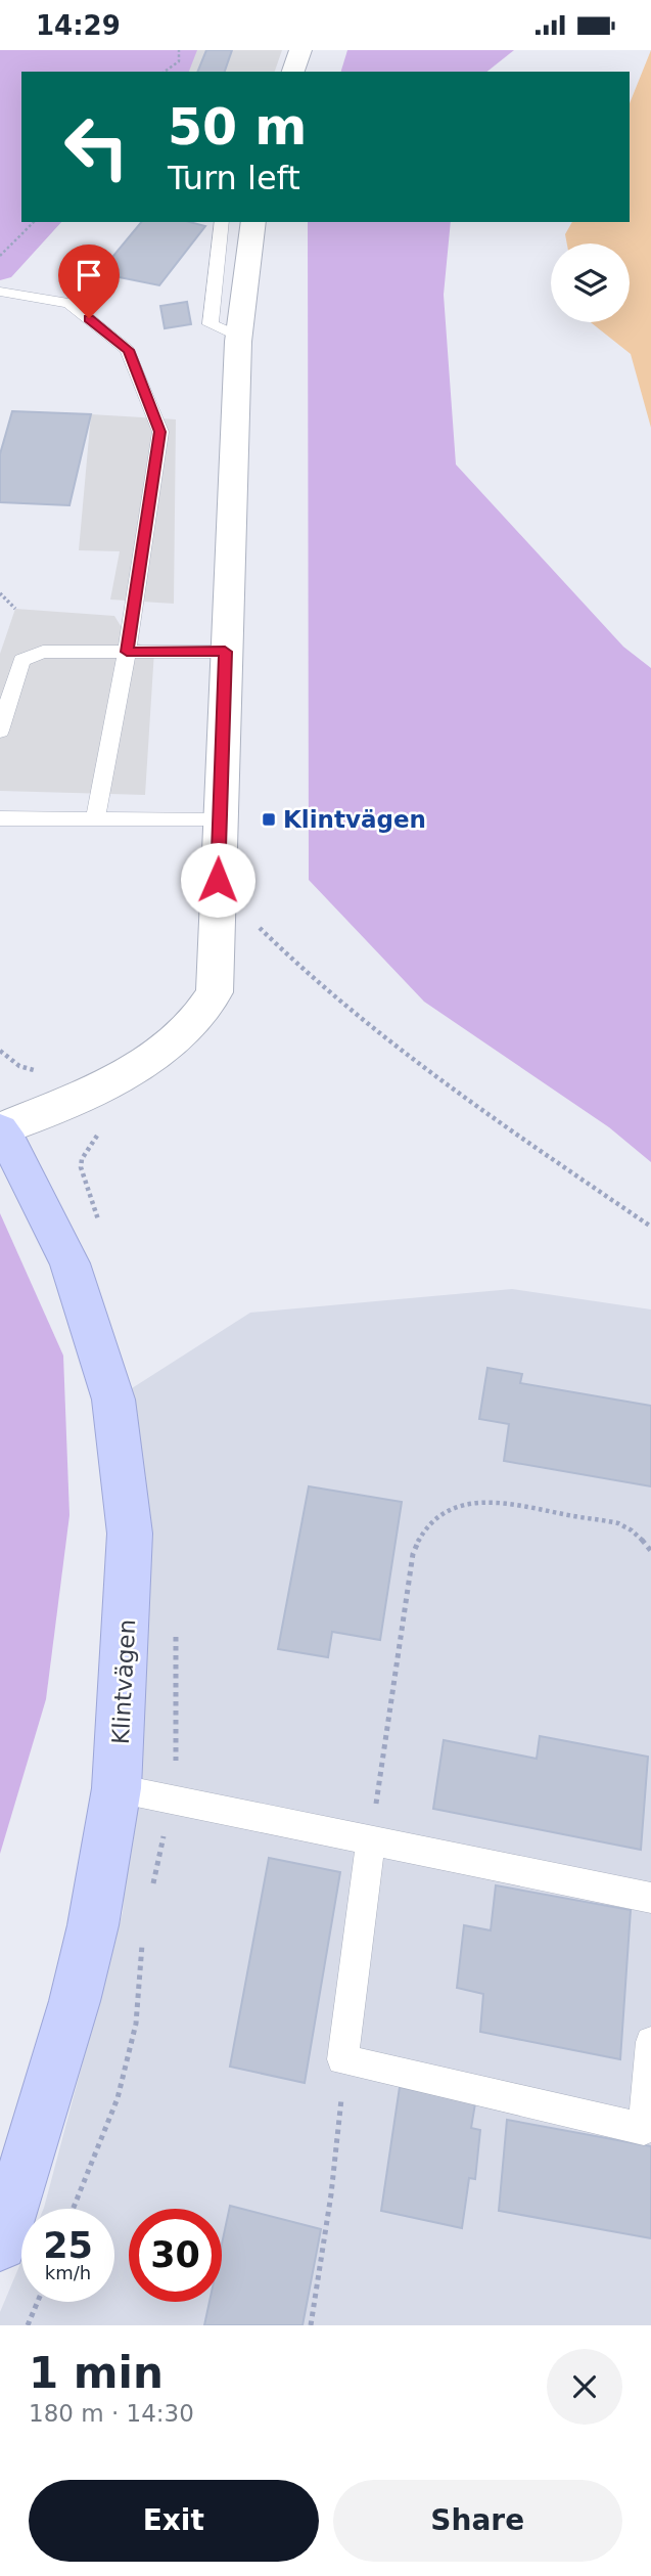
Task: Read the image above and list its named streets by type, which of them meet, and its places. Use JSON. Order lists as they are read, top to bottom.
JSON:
{
  "streets": {
    "street": ["Klintvägen"]
  },
  "places": {
    "transit": ["Klintvägen"]
  },
  "page": {
    "status": "14:29",
    "turn": ["50 m", "Turn left"],
    "speed": "25 km/h",
    "limit": "30",
    "heading": ["1 min", "180 m · 14:30"],
    "buttons": ["Exit", "Share"]
  }
}
